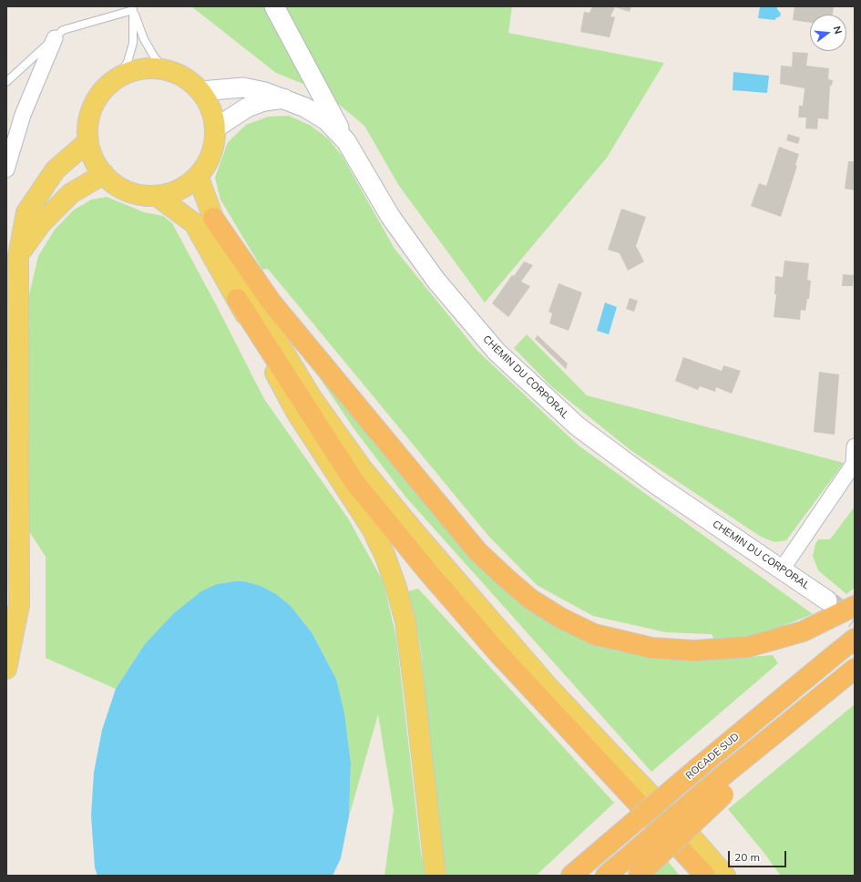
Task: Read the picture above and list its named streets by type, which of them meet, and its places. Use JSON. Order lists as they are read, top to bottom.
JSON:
{
  "streets": {
    "highway": ["ROCADE SUD"],
    "street": ["CHEMIN DU CORPORAL"]
  },
  "scale_bar": "20 m",
  "north": "right"
}
